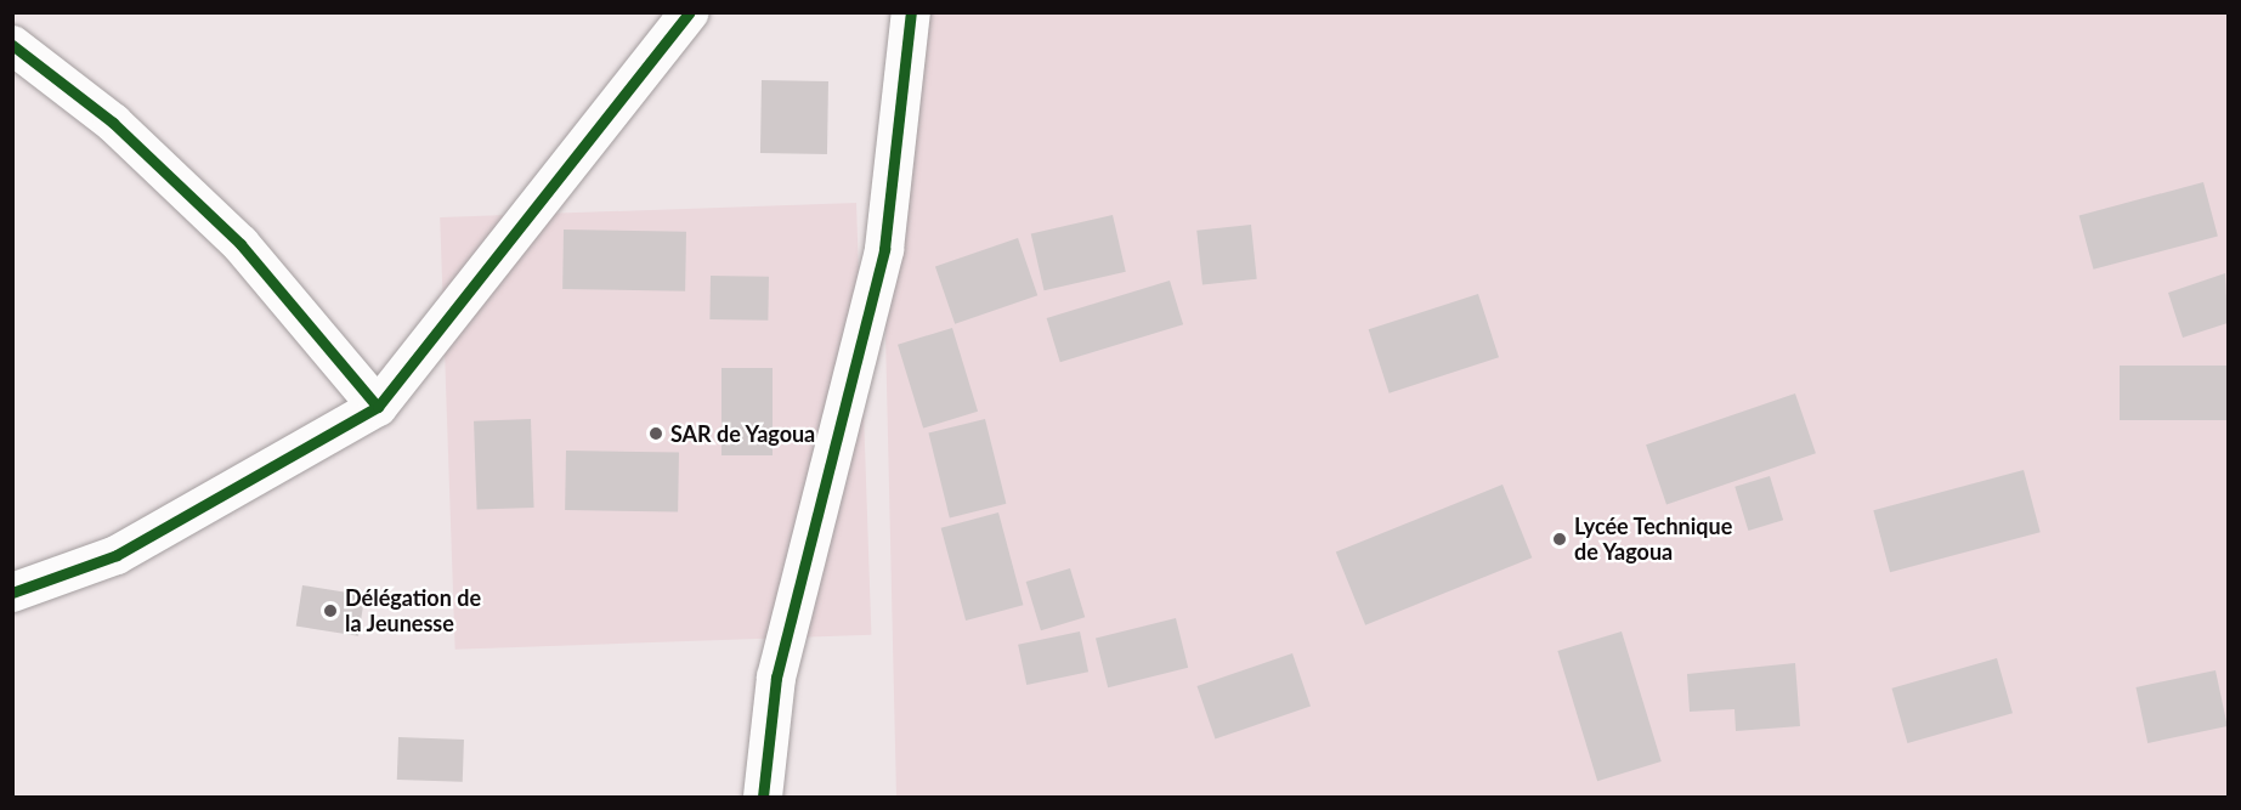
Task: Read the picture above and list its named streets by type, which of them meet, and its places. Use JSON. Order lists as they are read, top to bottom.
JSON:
{
  "places": ["SAR de Yagoua", "Lycée Technique de Yagoua", "Délégation de la Jeunesse"]
}
